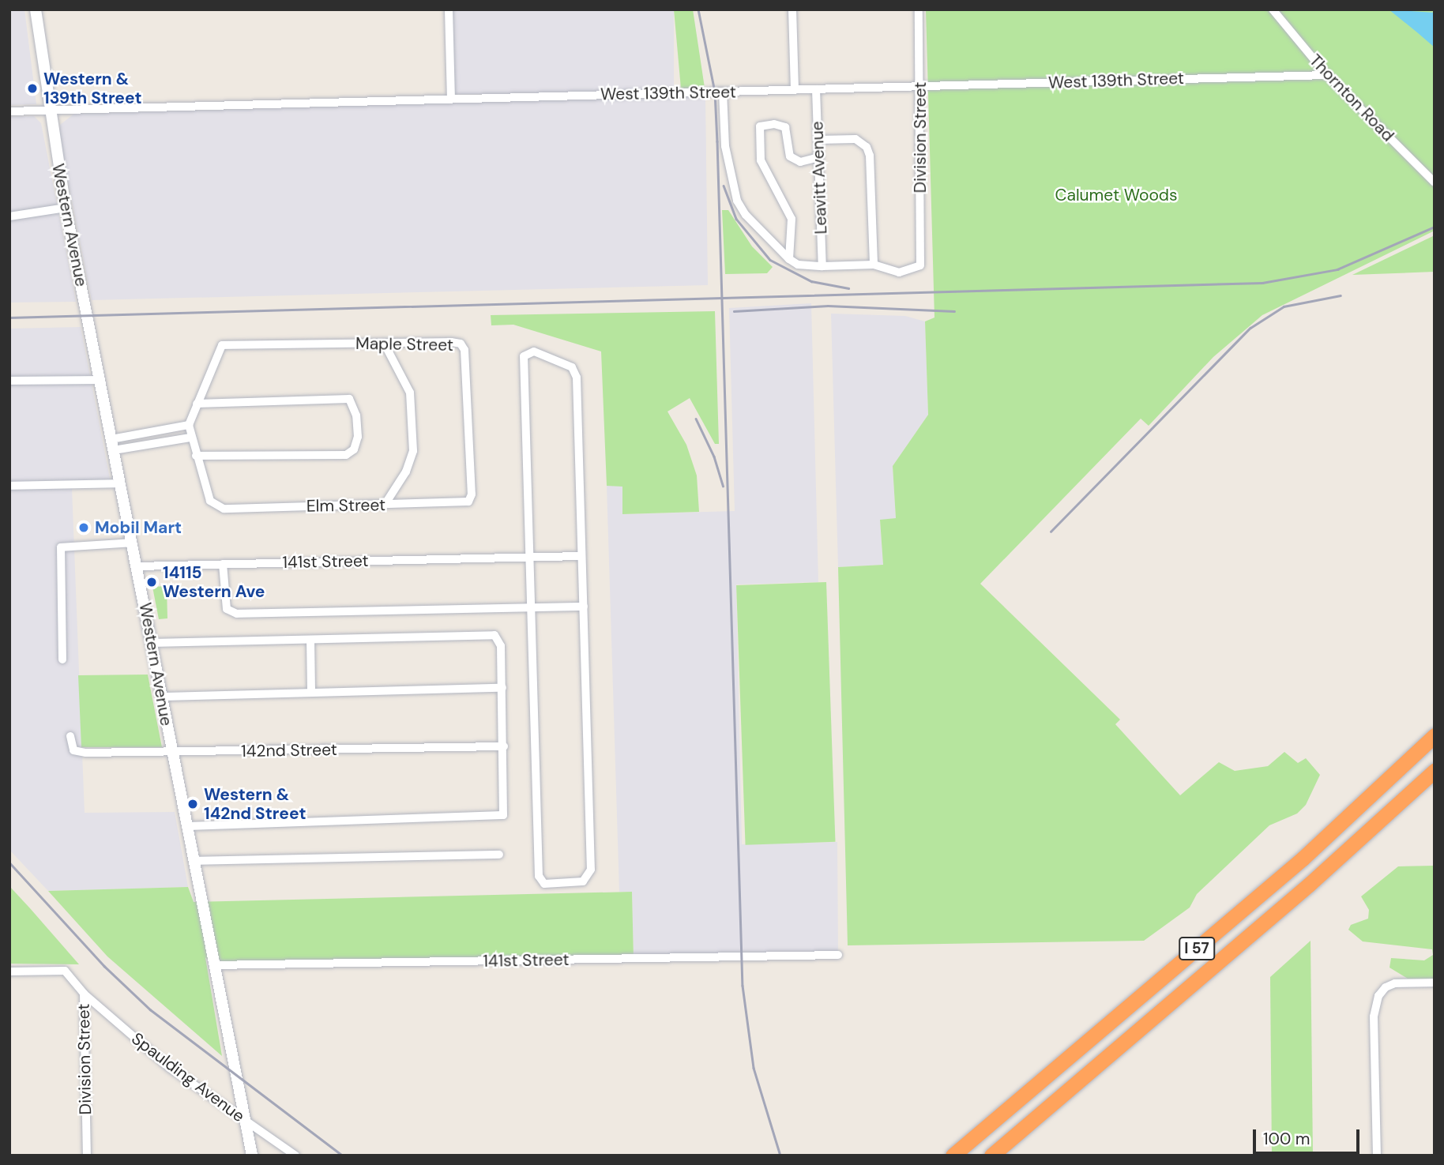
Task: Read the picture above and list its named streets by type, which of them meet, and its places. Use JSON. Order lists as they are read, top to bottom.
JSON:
{
  "streets": {
    "highway": ["I 57"],
    "main road": ["Western Avenue"],
    "street": [
      "West 139th Street",
      "Thornton Road",
      "Division Street",
      "Leavitt Avenue",
      "Maple Street",
      "Elm Street",
      "141st Street",
      "142nd Street",
      "Spaulding Avenue"
    ]
  },
  "crossings": [
    ["West 139th Street", "Thornton Road"],
    ["West 139th Street", "Division Street"],
    ["West 139th Street", "Leavitt Avenue"],
    ["West 139th Street", "Western Avenue"],
    ["Division Street", "Spaulding Avenue"],
    ["Western Avenue", "141st Street"],
    ["Western Avenue", "142nd Street"],
    ["Western Avenue", "Spaulding Avenue"],
    ["Maple Street", "Elm Street"]
  ],
  "parks": ["Calumet Woods"],
  "places": [
    "Western & 139th Street",
    "Mobil Mart",
    "14115 Western Ave",
    "Western & 142nd Street"
  ],
  "scale_bar": "100 m"
}
